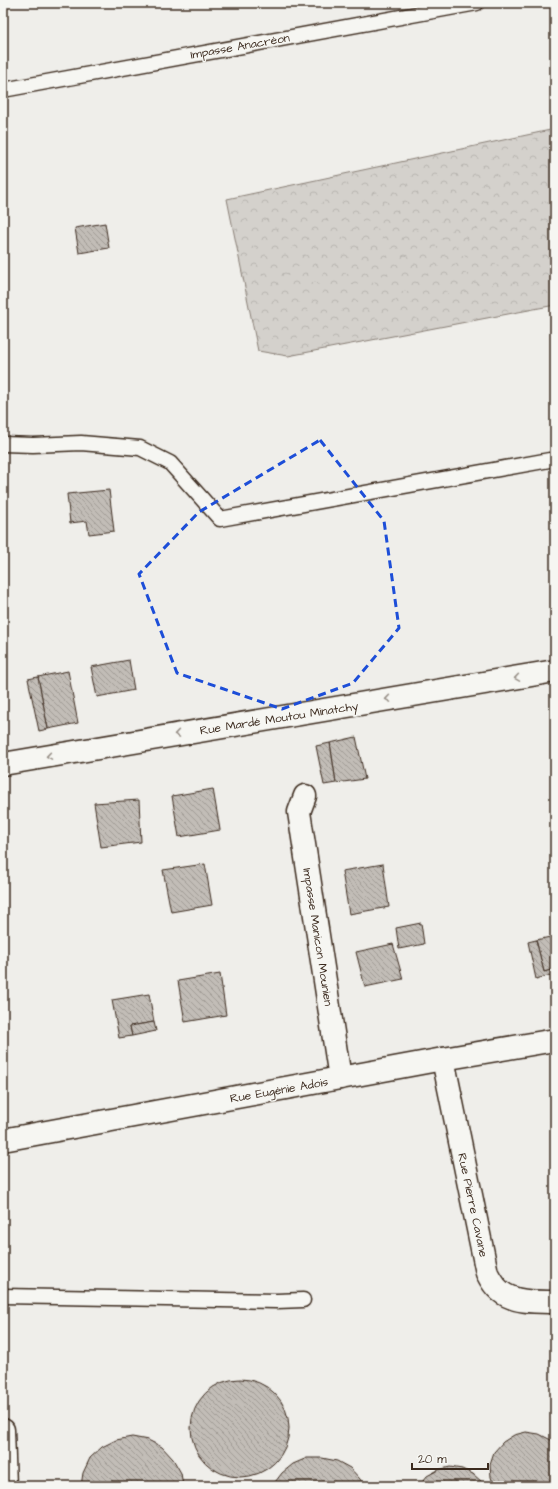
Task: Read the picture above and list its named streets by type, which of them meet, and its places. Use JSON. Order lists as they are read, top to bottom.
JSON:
{
  "streets": {
    "street": [
      "Rue Mardé Moutou Minatchy",
      "Impasse Manicon Mounien",
      "Rue Eugénie Adois",
      "Rue Pierre Cavane"
    ],
    "lane": ["Impasse Anacréon"]
  },
  "crossings": [
    ["Impasse Manicon Mounien", "Rue Eugénie Adois"],
    ["Rue Eugénie Adois", "Rue Pierre Cavane"]
  ],
  "one_way": ["Rue Mardé Moutou Minatchy"],
  "scale_bar": "20 m"
}
